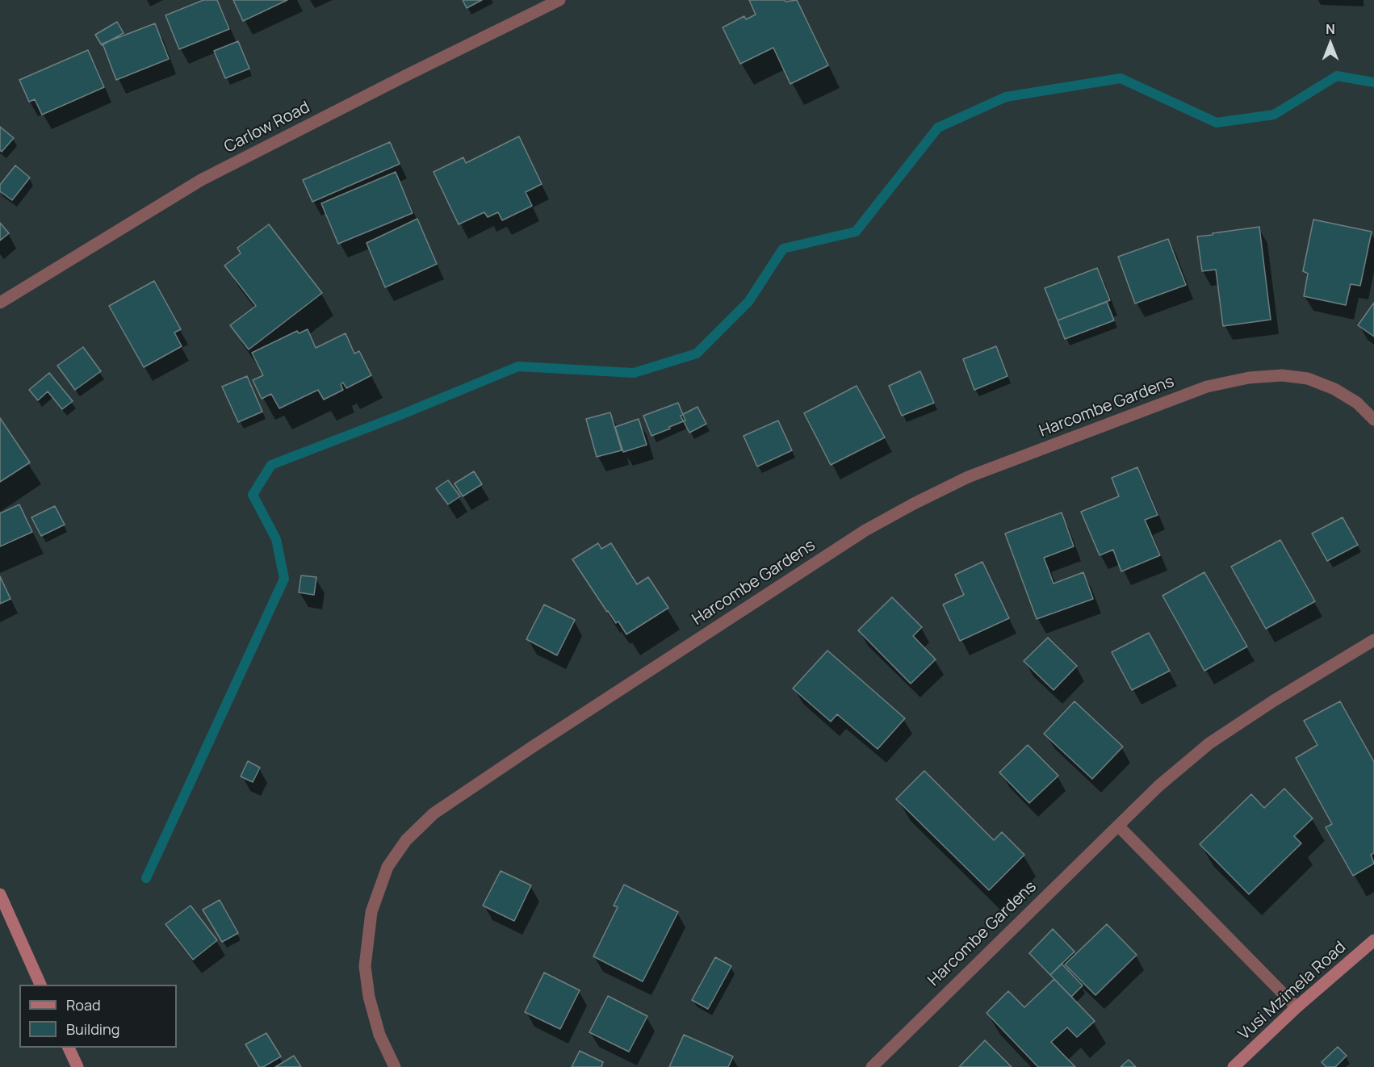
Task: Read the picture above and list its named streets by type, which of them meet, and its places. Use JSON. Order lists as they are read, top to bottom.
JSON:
{
  "streets": {
    "main road": ["Vusi Mzimela Road"],
    "street": ["Carlow Road", "Harcombe Gardens"]
  },
  "legend": ["Road", "Building"],
  "north": "top"
}
